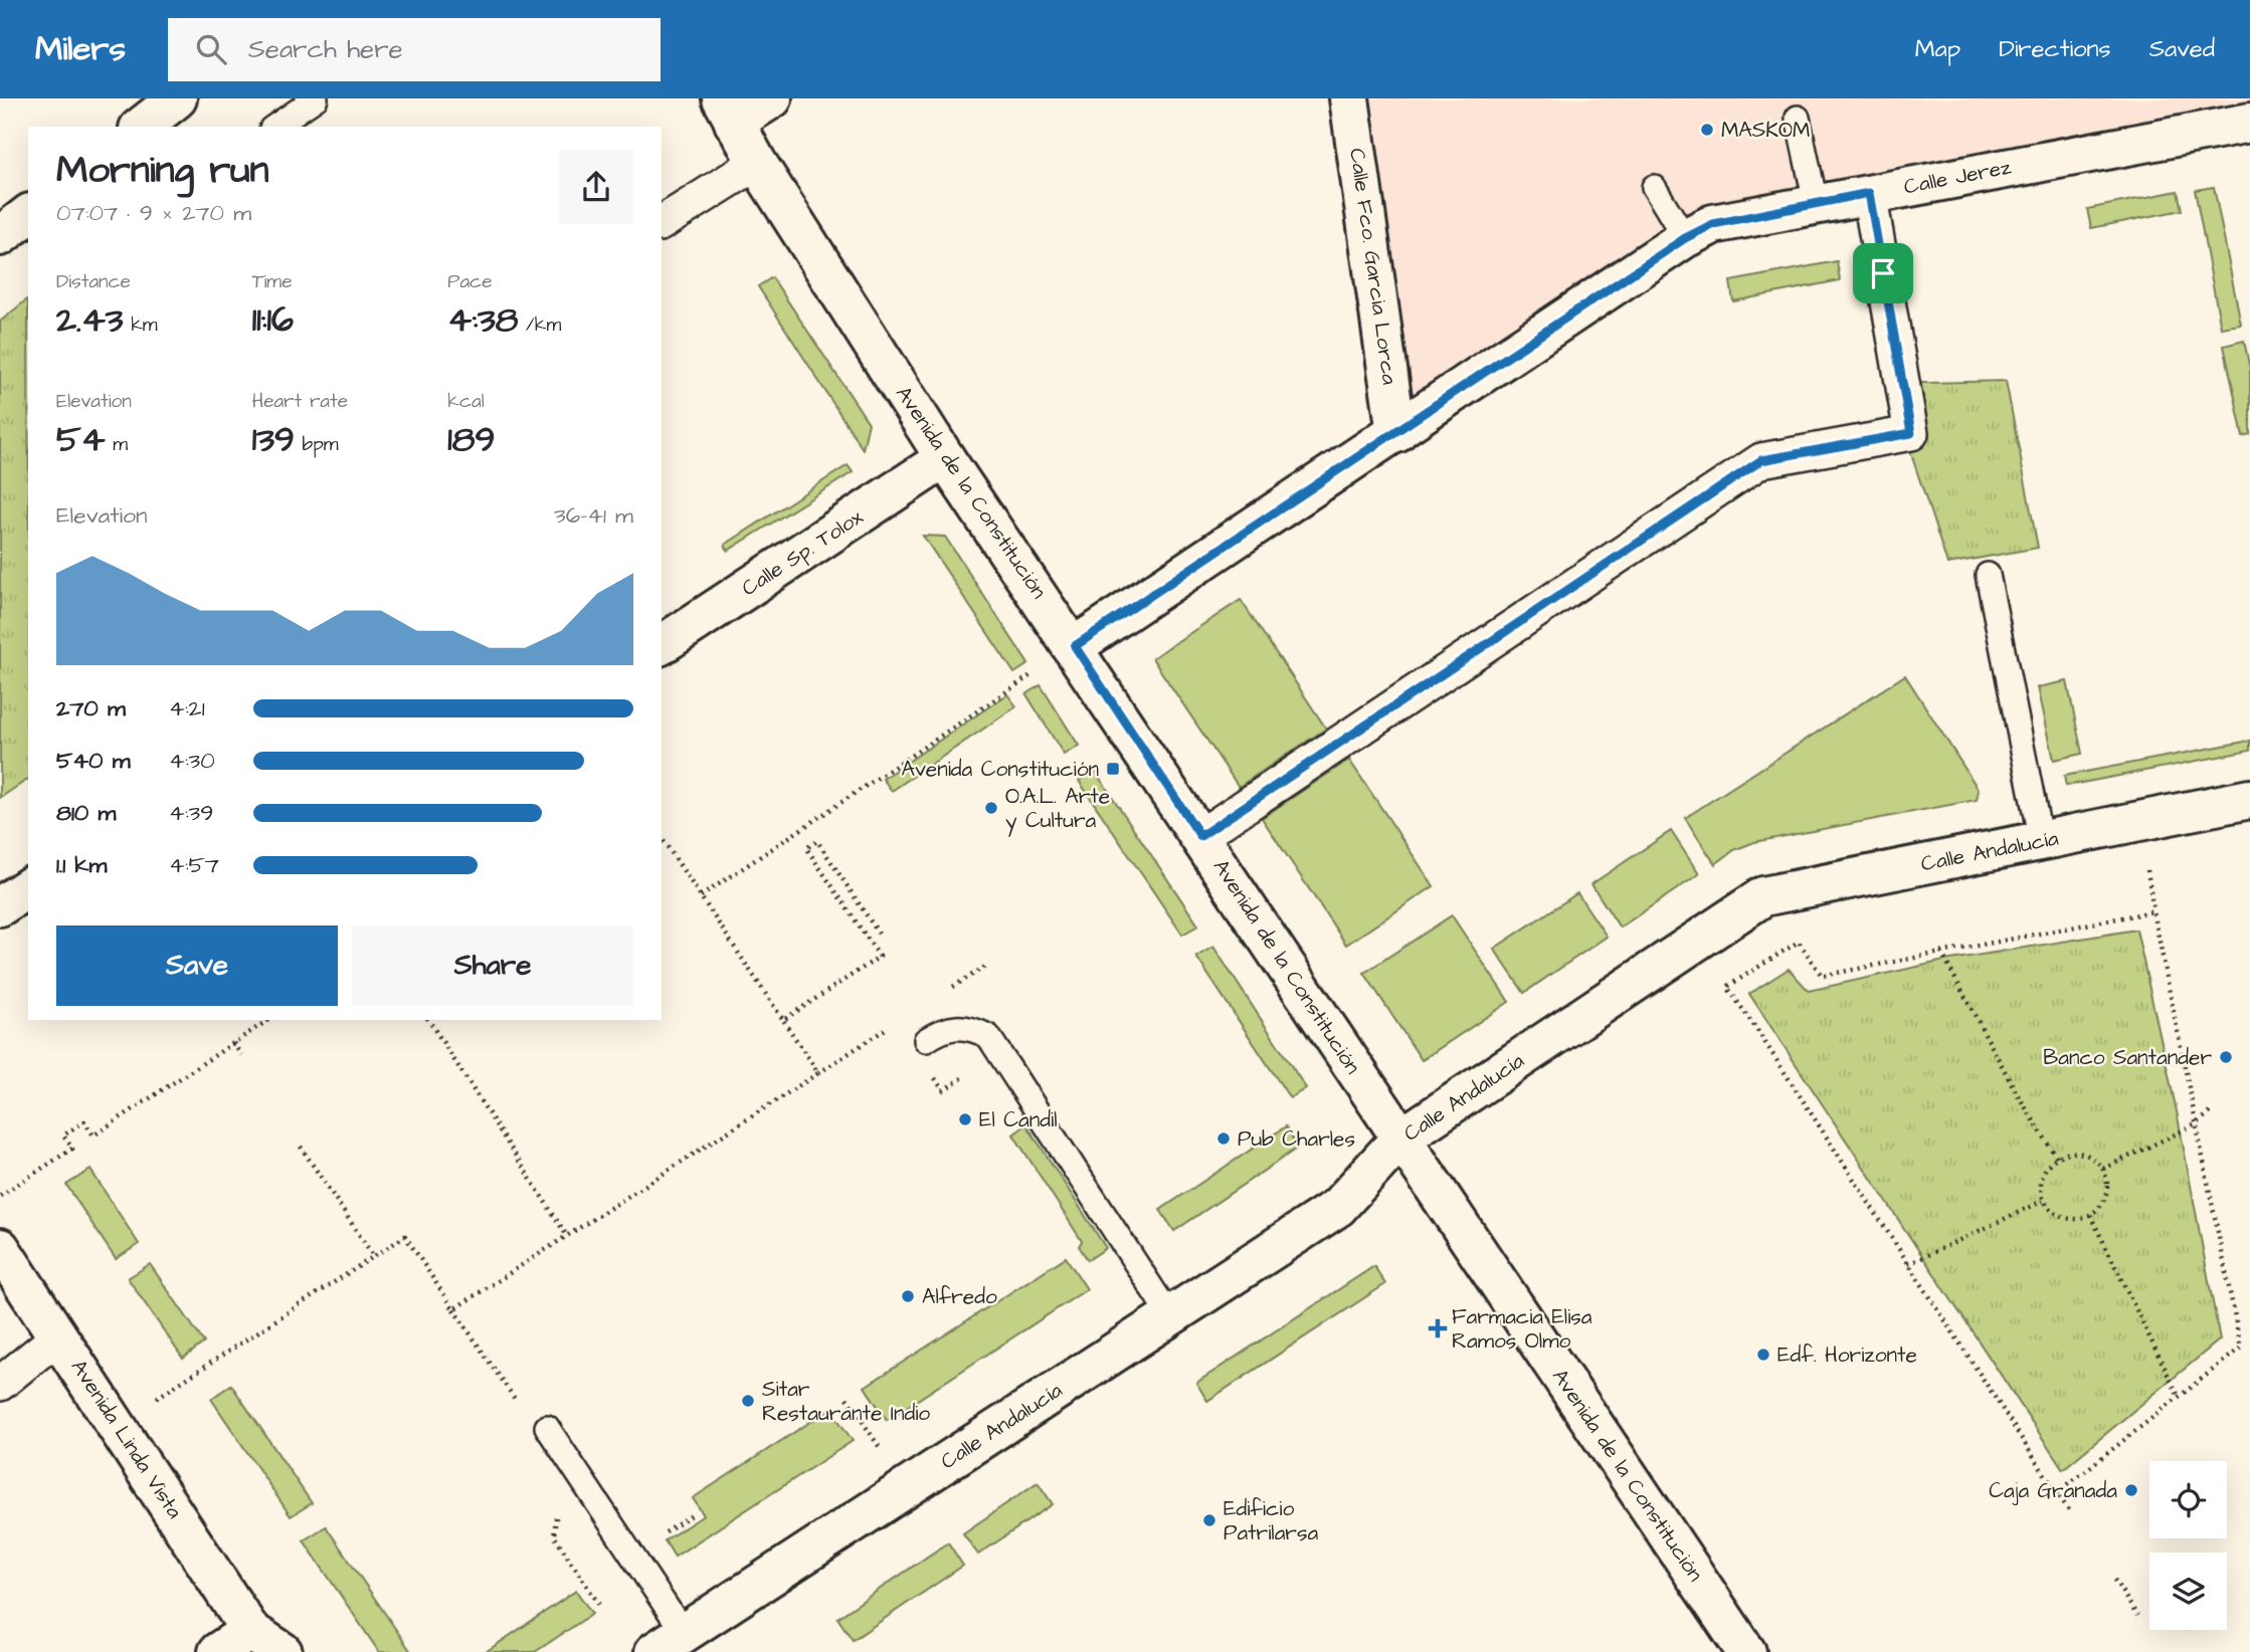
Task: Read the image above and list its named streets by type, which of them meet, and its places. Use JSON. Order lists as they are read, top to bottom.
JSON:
{
  "streets": {
    "street": [
      "Calle Jerez",
      "Calle Fco. Garcia Lorca",
      "Avenida de la Constitución",
      "Calle Sp. Tolox",
      "Calle Andalucía",
      "Avenida Linda Vista"
    ]
  },
  "crossings": [
    ["Calle Jerez", "Calle Fco. Garcia Lorca"],
    ["Calle Jerez", "Avenida de la Constitución"],
    ["Avenida de la Constitución", "Calle Sp. Tolox"],
    ["Avenida de la Constitución", "Calle Andalucía"]
  ],
  "places": {
    "other": [
      "MASKOM",
      "O.A.L. Arte y Cultura",
      "Banco Santander",
      "El Candil",
      "Pub Charles",
      "Alfredo",
      "Edf. Horizonte",
      "Sitar Restaurante Indio",
      "Caja Granada",
      "Edificio Patrilarsa"
    ],
    "transit": ["Avenida Constitución"],
    "health": ["Farmacia Elisa Ramos Olmo"]
  },
  "page": {
    "header": "Milers",
    "search": "Search here",
    "nav": ["Map", "Directions", "Saved"],
    "heading": ["Morning run", "07:07 · 9 × 270 m"],
    "stats": [
      ["Distance", "2.43 km"],
      ["Time", "11:16"],
      ["Pace", "4:38 /km"],
      ["Elevation", "54 m"],
      ["Heart rate", "139 bpm"],
      ["kcal", "189"]
    ],
    "chart": ["Elevation", "36–41 m"],
    "list": [
      {
        "name": "270 m",
        "note": "4:21"
      },
      {
        "name": "540 m",
        "note": "4:30"
      },
      {
        "name": "810 m",
        "note": "4:39"
      },
      {
        "name": "1.1 km",
        "note": "4:57"
      }
    ],
    "buttons": ["Save", "Share"]
  }
}
